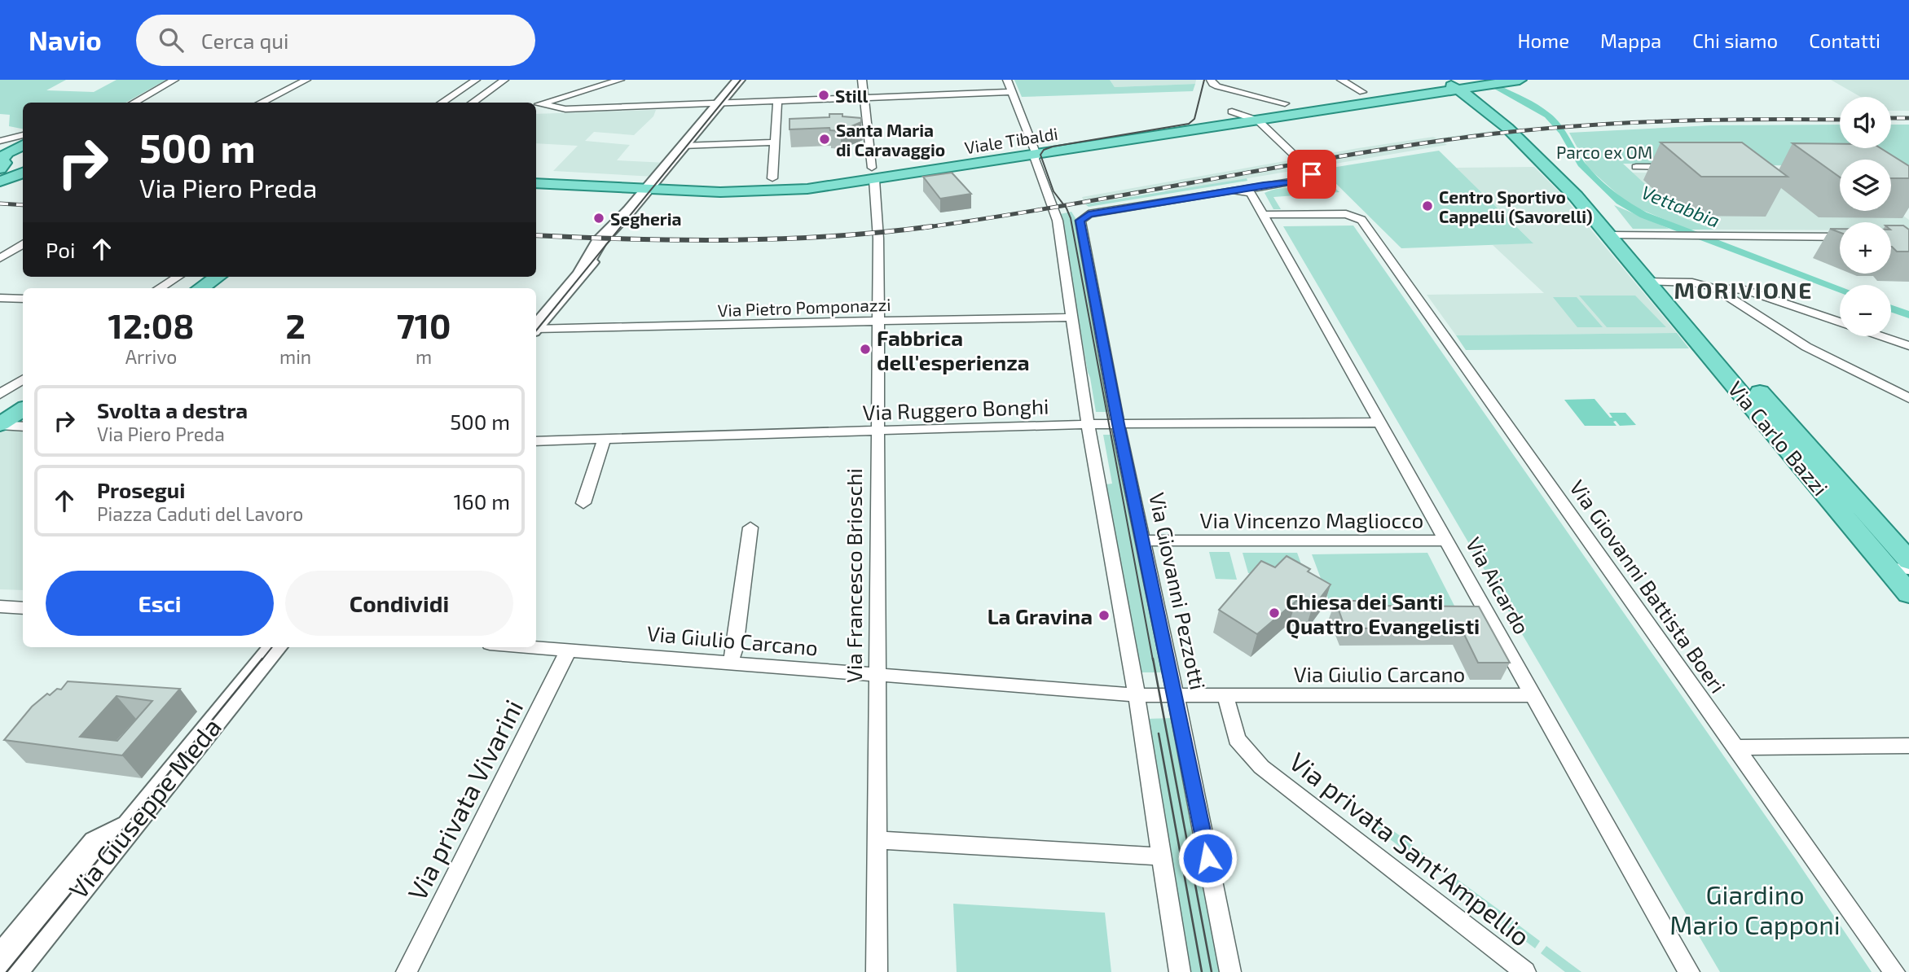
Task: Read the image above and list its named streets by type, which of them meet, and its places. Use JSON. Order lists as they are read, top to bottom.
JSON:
{
  "streets": {
    "main road": ["Viale Tibaldi", "Via Carlo Bazzi"],
    "street": [
      "Via Pietro Pomponazzi",
      "Via Ruggero Bonghi",
      "Via Vincenzo Magliocco",
      "Via Francesco Brioschi",
      "Via Aicardo",
      "Via Giovanni Battista Boeri",
      "Via Giovanni Pezzotti",
      "Via Giulio Carcano",
      "Via privata Vivarini",
      "Via Giuseppe Meda",
      "Via privata Sant'Ampellio"
    ]
  },
  "crossings": [
    ["Viale Tibaldi", "Via Carlo Bazzi"],
    ["Viale Tibaldi", "Via Francesco Brioschi"],
    ["Via Pietro Pomponazzi", "Via Francesco Brioschi"],
    ["Via Ruggero Bonghi", "Via Francesco Brioschi"],
    ["Via Ruggero Bonghi", "Via Aicardo"],
    ["Via Ruggero Bonghi", "Via Giovanni Pezzotti"],
    ["Via Vincenzo Magliocco", "Via Aicardo"],
    ["Via Vincenzo Magliocco", "Via Giovanni Pezzotti"],
    ["Via Francesco Brioschi", "Via Giulio Carcano"],
    ["Via Aicardo", "Via Giovanni Battista Boeri"],
    ["Via Aicardo", "Via Giulio Carcano"],
    ["Via Giovanni Pezzotti", "Via Giulio Carcano"],
    ["Via Giulio Carcano", "Via privata Vivarini"],
    ["Via Giulio Carcano", "Via privata Sant'Ampellio"]
  ],
  "districts": ["MORIVIONE"],
  "water": ["Vettabbia"],
  "parks": ["Parco ex OM", "Giardino Mario Capponi"],
  "places": [
    "Still",
    "Santa Maria di Caravaggio",
    "Centro Sportivo Cappelli (Savorelli)",
    "Segheria",
    "Fabbrica dell'esperienza",
    "Chiesa dei Santi Quattro Evangelisti",
    "La Gravina"
  ],
  "page": {
    "header": "Navio",
    "search": "Cerca qui",
    "nav": [
      "Home",
      "Mappa",
      "Chi siamo",
      "Contatti"
    ],
    "map_buttons": ["+", "−"],
    "turn": ["500 m", "Via Piero Preda"],
    "then": "Poi",
    "eta": [
      "12:08",
      "Arrivo",
      "2",
      "min",
      "710",
      "m"
    ],
    "list": [
      {
        "name": "Svolta a destra",
        "note": "Via Piero Preda",
        "value": "500 m"
      },
      {
        "name": "Prosegui",
        "note": "Piazza Caduti del Lavoro",
        "value": "160 m"
      }
    ],
    "buttons": ["Esci", "Condividi"]
  }
}
